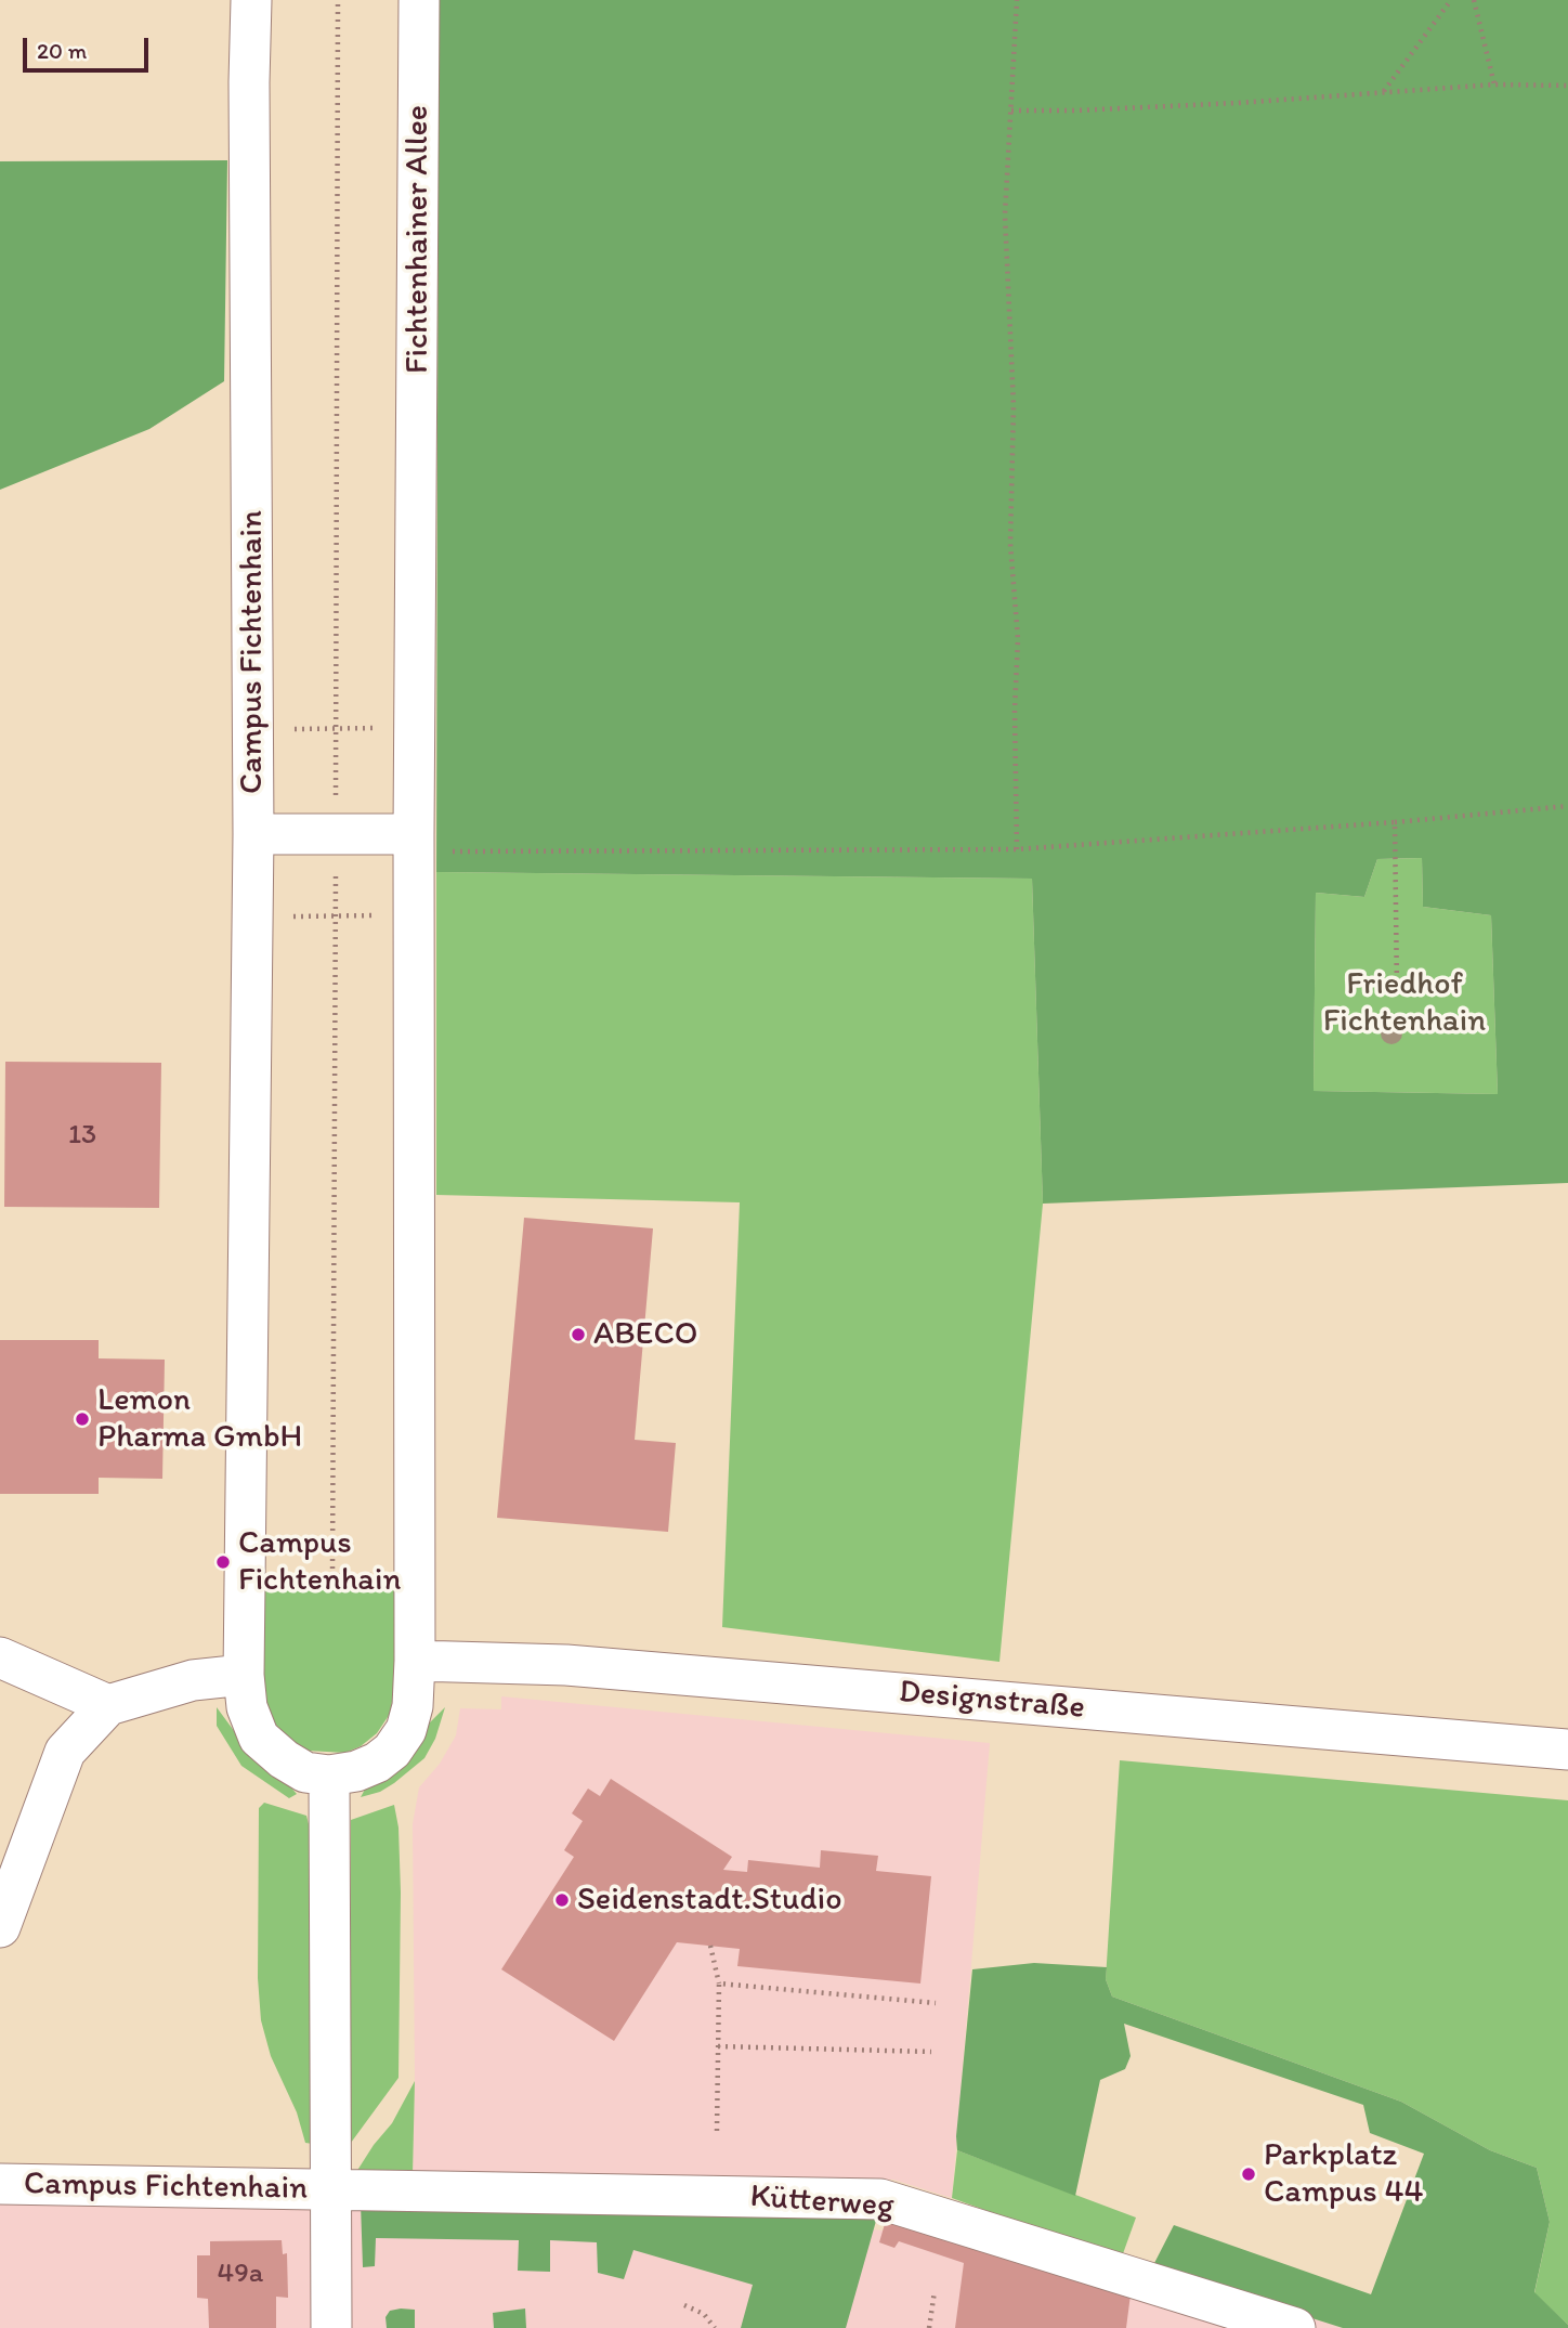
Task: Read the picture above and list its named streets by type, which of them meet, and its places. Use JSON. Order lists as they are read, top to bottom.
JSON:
{
  "streets": {
    "street": [
      "Fichtenhainer Allee",
      "Campus Fichtenhain",
      "Designstraße",
      "Kütterweg"
    ]
  },
  "crossings": [
    ["Fichtenhainer Allee", "Campus Fichtenhain"],
    ["Campus Fichtenhain", "Designstraße"],
    ["Campus Fichtenhain", "Kütterweg"]
  ],
  "parks": ["Friedhof Fichtenhain"],
  "places": [
    "ABECO",
    "Lemon Pharma GmbH",
    "Campus Fichtenhain",
    "Seidenstadt.Studio",
    "Parkplatz Campus 44"
  ],
  "house_numbers": ["13", "49a"],
  "scale_bar": "20 m"
}
